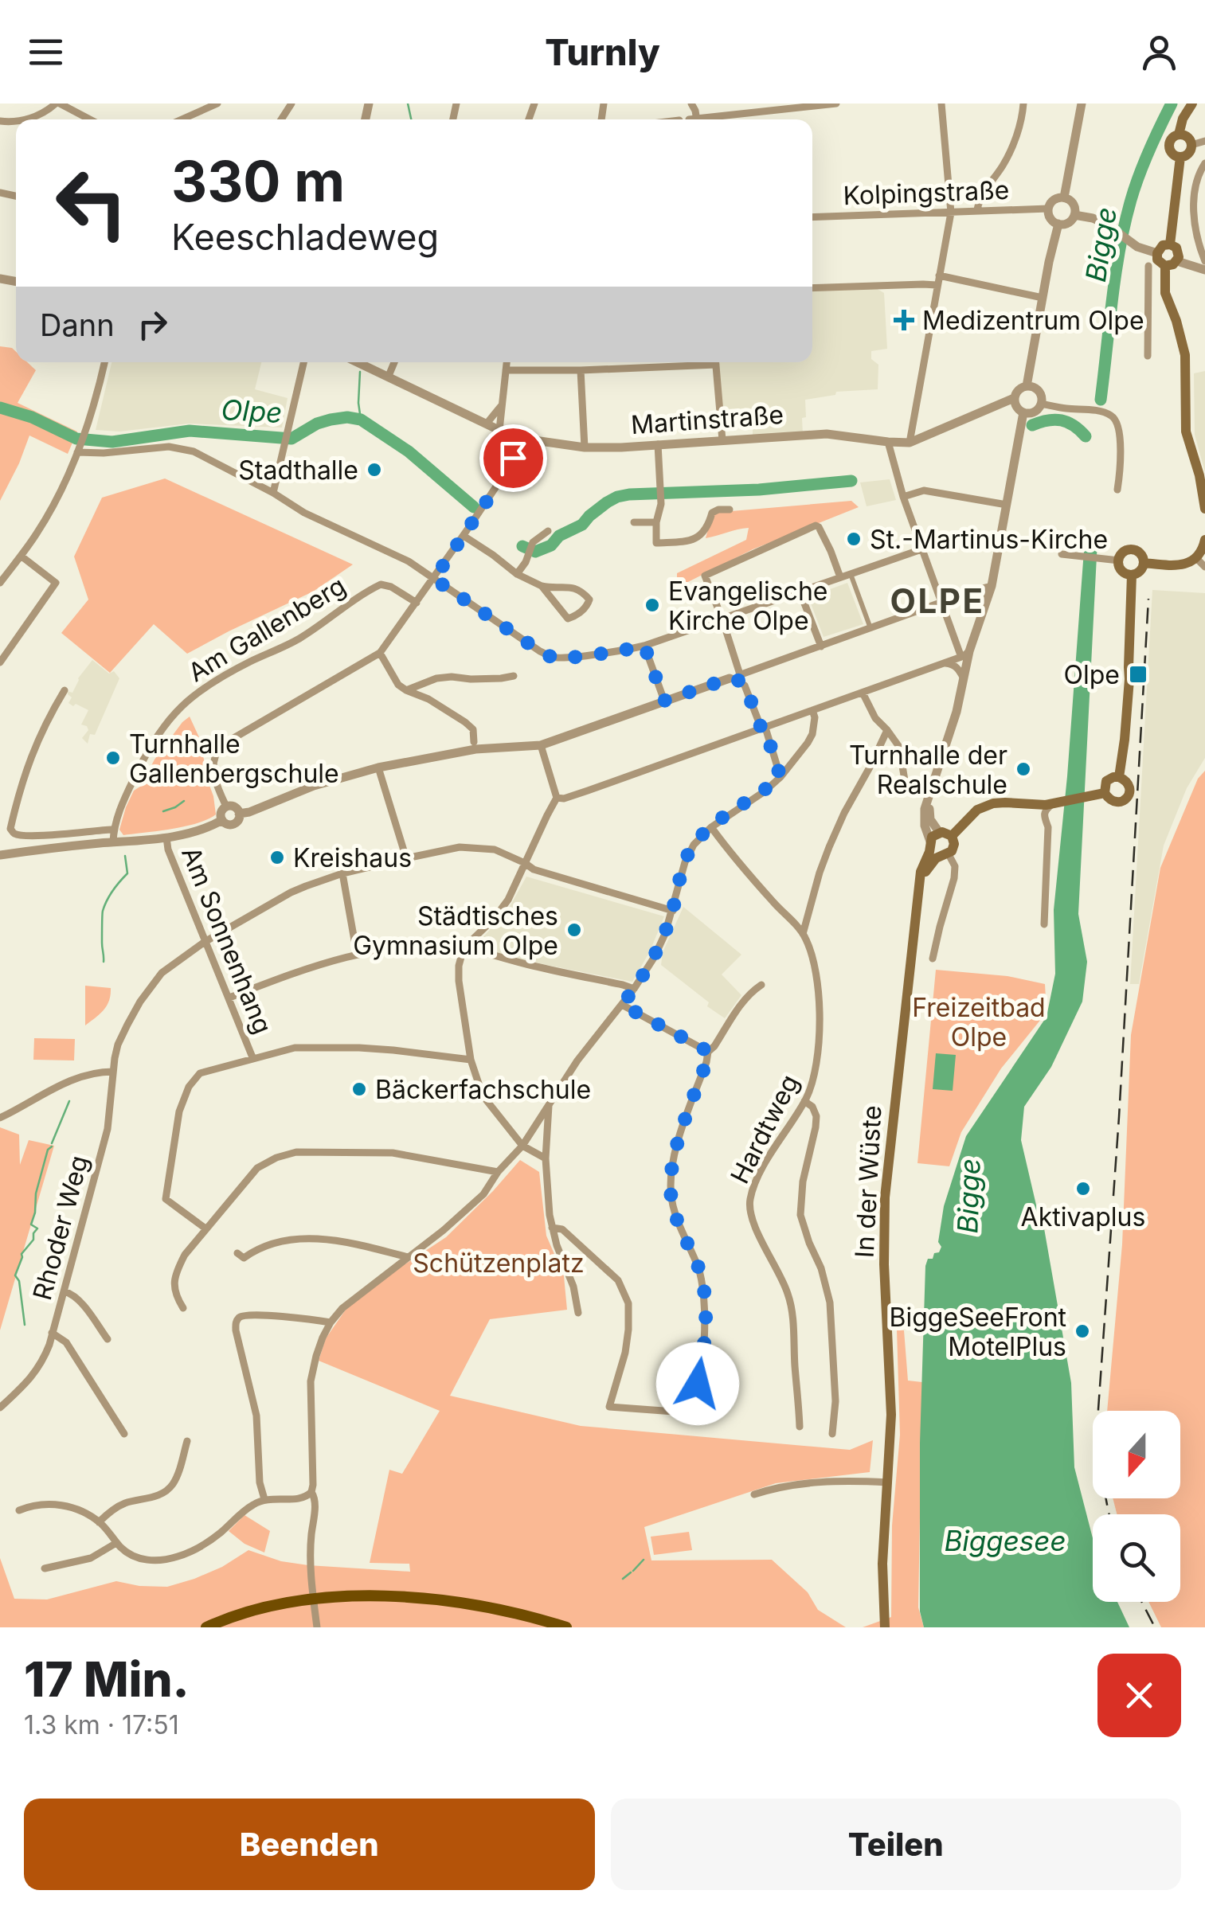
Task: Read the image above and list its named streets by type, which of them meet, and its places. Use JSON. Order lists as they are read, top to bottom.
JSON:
{
  "streets": {
    "main road": ["In der Wüste"],
    "street": [
      "Kolpingstraße",
      "Martinstraße",
      "Am Gallenberg",
      "Am Sonnenhang",
      "Hardtweg",
      "Rhoder Weg"
    ]
  },
  "crossings": [
    ["Am Sonnenhang", "Rhoder Weg"]
  ],
  "districts": ["OLPE"],
  "water": ["Bigge", "Olpe", "Biggesee"],
  "parks": ["Freizeitbad Olpe", "Schützenplatz"],
  "places": {
    "health": ["Medizentrum Olpe"],
    "other": [
      "Stadthalle",
      "St.-Martinus-Kirche",
      "Evangelische Kirche Olpe",
      "Turnhalle Gallenbergschule",
      "Turnhalle der Realschule",
      "Kreishaus",
      "Städtisches Gymnasium Olpe",
      "Bäckerfachschule",
      "Aktivaplus",
      "BiggeSeeFront MotelPlus"
    ],
    "transit": ["Olpe"]
  },
  "north": "bottom",
  "page": {
    "header": "Turnly",
    "turn": ["330 m", "Keeschladeweg"],
    "then": "Dann",
    "heading": ["17 Min.", "1.3 km · 17:51"],
    "buttons": ["Beenden", "Teilen"]
  }
}
